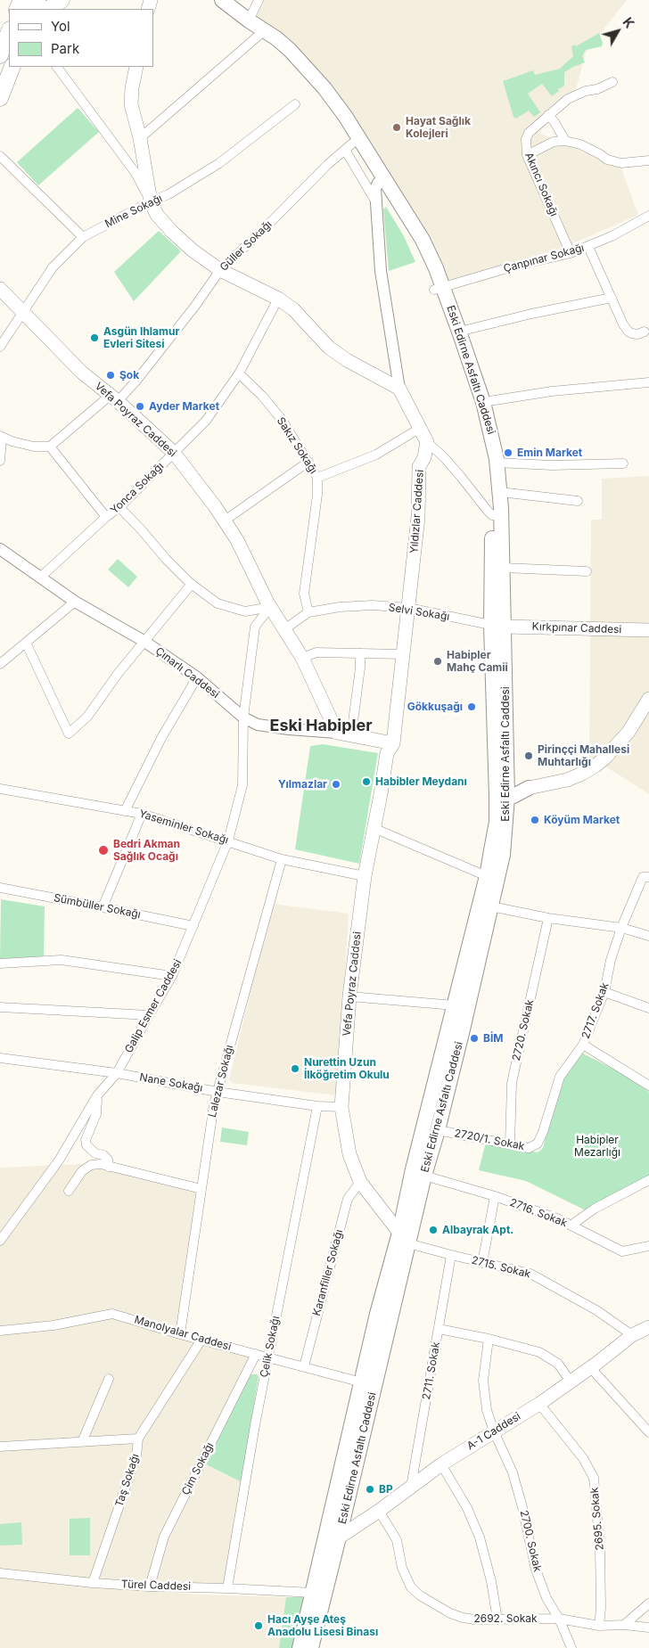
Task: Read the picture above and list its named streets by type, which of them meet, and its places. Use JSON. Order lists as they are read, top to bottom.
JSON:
{
  "streets": {
    "main road": [
      "Eski Edirne Asfaltı Caddesi",
      "Vefa Poyraz Caddesi",
      "Yıldızlar Caddesi",
      "Kırkpınar Caddesi",
      "Çınarlı Caddesi",
      "A-1 Caddesi"
    ],
    "street": [
      "Akıncı Sokağı",
      "Mine Sokağı",
      "Güller Sokağı",
      "Çanpınar Sokağı",
      "Sakız Sokağı",
      "Yonca Sokağı",
      "Selvi Sokağı",
      "Yaseminler Sokağı",
      "Sümbüller Sokağı",
      "Galip Esmer Caddesi",
      "2717. Sokak",
      "2720. Sokak",
      "Lalezar Sokağı",
      "Nane Sokağı",
      "2720/1. Sokak",
      "2716. Sokak",
      "2715. Sokak",
      "Karanfiller Sokağı",
      "Manolyalar Caddesi",
      "Çelik Sokağı",
      "2711. Sokak",
      "Çim Sokağı",
      "Taş Sokağı",
      "2695. Sokak",
      "2700. Sokak",
      "Türel Caddesi",
      "2692. Sokak"
    ]
  },
  "crossings": [
    ["Akıncı Sokağı", "Çanpınar Sokağı"],
    ["Mine Sokağı", "Vefa Poyraz Caddesi"],
    ["Güller Sokağı", "Eski Edirne Asfaltı Caddesi"],
    ["Güller Sokağı", "Vefa Poyraz Caddesi"],
    ["Çanpınar Sokağı", "Eski Edirne Asfaltı Caddesi"],
    ["Eski Edirne Asfaltı Caddesi", "Vefa Poyraz Caddesi"],
    ["Eski Edirne Asfaltı Caddesi", "Selvi Sokağı"],
    ["Eski Edirne Asfaltı Caddesi", "Kırkpınar Caddesi"],
    ["Eski Edirne Asfaltı Caddesi", "2720/1. Sokak"],
    ["Eski Edirne Asfaltı Caddesi", "2716. Sokak"],
    ["Eski Edirne Asfaltı Caddesi", "2715. Sokak"],
    ["Eski Edirne Asfaltı Caddesi", "Manolyalar Caddesi"],
    ["Eski Edirne Asfaltı Caddesi", "A-1 Caddesi"],
    ["Eski Edirne Asfaltı Caddesi", "Türel Caddesi"],
    ["Vefa Poyraz Caddesi", "Yonca Sokağı"],
    ["Vefa Poyraz Caddesi", "Yıldızlar Caddesi"],
    ["Vefa Poyraz Caddesi", "Selvi Sokağı"],
    ["Vefa Poyraz Caddesi", "Çınarlı Caddesi"],
    ["Vefa Poyraz Caddesi", "Yaseminler Sokağı"],
    ["Vefa Poyraz Caddesi", "Galip Esmer Caddesi"],
    ["Vefa Poyraz Caddesi", "Nane Sokağı"],
    ["Vefa Poyraz Caddesi", "2715. Sokak"],
    ["Vefa Poyraz Caddesi", "Karanfiller Sokağı"],
    ["Sakız Sokağı", "Yonca Sokağı"],
    ["Sakız Sokağı", "Selvi Sokağı"],
    ["Yonca Sokağı", "Çınarlı Caddesi"],
    ["Yıldızlar Caddesi", "Selvi Sokağı"],
    ["Yıldızlar Caddesi", "Çınarlı Caddesi"],
    ["Selvi Sokağı", "Kırkpınar Caddesi"],
    ["Çınarlı Caddesi", "Galip Esmer Caddesi"],
    ["Yaseminler Sokağı", "Galip Esmer Caddesi"],
    ["Yaseminler Sokağı", "Lalezar Sokağı"],
    ["Sümbüller Sokağı", "Galip Esmer Caddesi"],
    ["Galip Esmer Caddesi", "Nane Sokağı"],
    ["2717. Sokak", "2720/1. Sokak"],
    ["2720. Sokak", "2720/1. Sokak"],
    ["Lalezar Sokağı", "Nane Sokağı"],
    ["Lalezar Sokağı", "Manolyalar Caddesi"],
    ["Nane Sokağı", "Çelik Sokağı"],
    ["2715. Sokak", "2711. Sokak"],
    ["2715. Sokak", "A-1 Caddesi"],
    ["Karanfiller Sokağı", "Manolyalar Caddesi"],
    ["Manolyalar Caddesi", "Çelik Sokağı"],
    ["Manolyalar Caddesi", "Çim Sokağı"],
    ["Manolyalar Caddesi", "Taş Sokağı"],
    ["Çelik Sokağı", "Türel Caddesi"],
    ["2711. Sokak", "A-1 Caddesi"],
    ["A-1 Caddesi", "2695. Sokak"],
    ["A-1 Caddesi", "2700. Sokak"],
    ["A-1 Caddesi", "2692. Sokak"],
    ["Çim Sokağı", "Türel Caddesi"],
    ["Taş Sokağı", "Türel Caddesi"],
    ["2695. Sokak", "2692. Sokak"],
    ["2700. Sokak", "2692. Sokak"]
  ],
  "districts": ["Eski Habipler"],
  "parks": ["Habipler Mezarlığı"],
  "places": [
    "Hayat Sağlık Kolejleri",
    "Asgün Ihlamur Evleri Sitesi",
    "Şok",
    "Ayder Market",
    "Emin Market",
    "Habipler Mahç Camii",
    "Gökkuşağı",
    "Pirinççi Mahallesi Muhtarlığı",
    "Habibler Meydanı",
    "Yılmazlar",
    "Köyüm Market",
    "Bedri Akman Sağlık Ocağı",
    "BİM",
    "Nurettin Uzun İlköğretim Okulu",
    "Albayrak Apt.",
    "BP",
    "Hacı Ayşe Ateş Anadolu Lisesi Binası"
  ],
  "legend": ["Yol", "Park"],
  "north": "top right"
}
